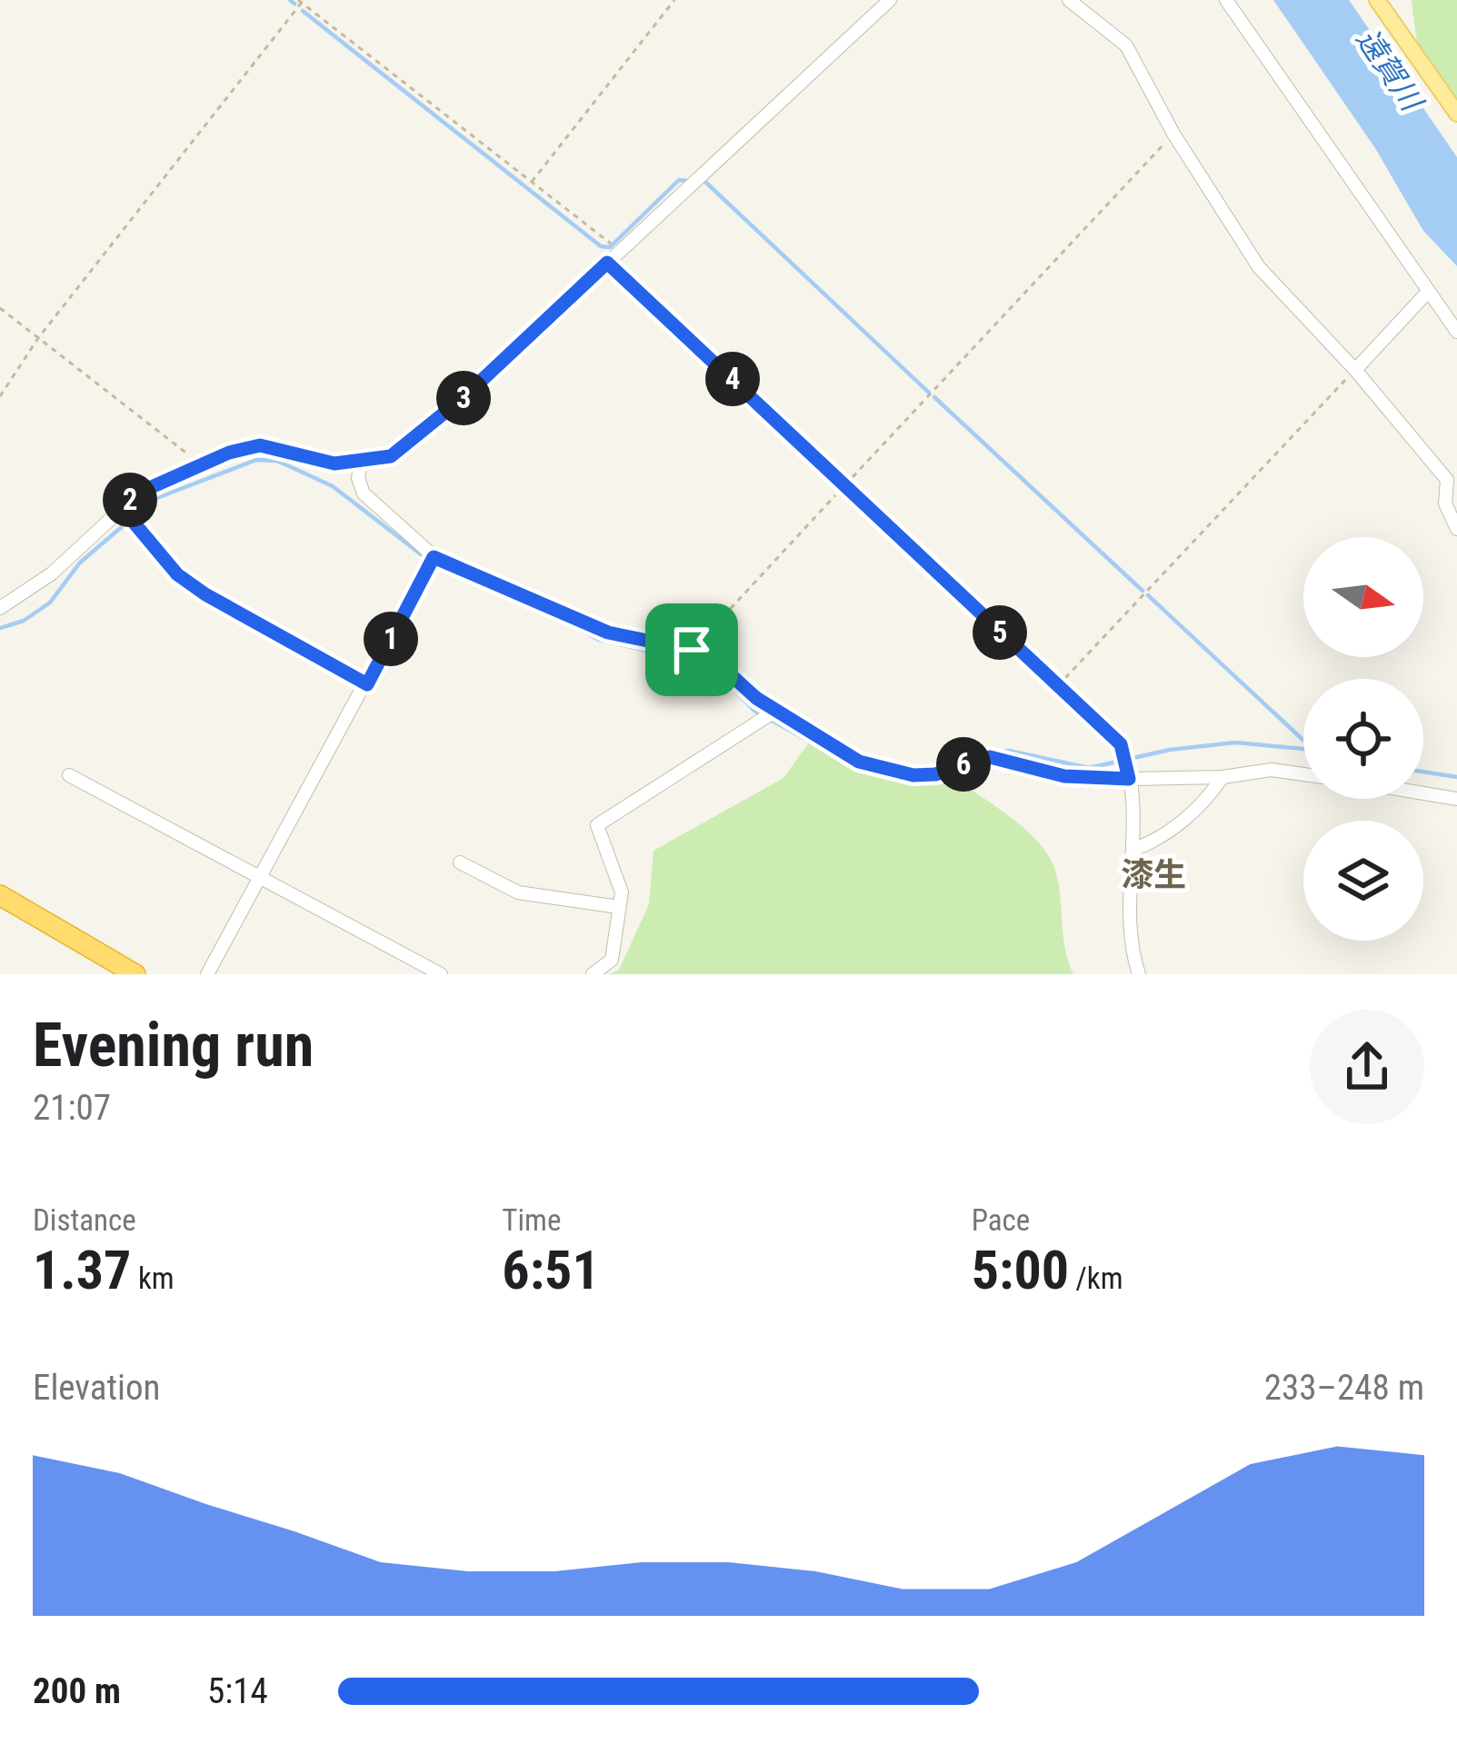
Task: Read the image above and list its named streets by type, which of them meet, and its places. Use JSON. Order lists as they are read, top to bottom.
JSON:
{
  "districts": ["漆生"],
  "water": ["遠賀川"],
  "north": "right",
  "page": {
    "pins": [
      "4",
      "3",
      "2",
      "5",
      "1",
      "6"
    ],
    "heading": ["Evening run", "21:07"],
    "stats": [
      ["Distance", "1.37 km"],
      ["Time", "6:51"],
      ["Pace", "5:00 /km"]
    ],
    "chart": ["Elevation", "233–248 m"],
    "list": [
      {
        "name": "200 m",
        "note": "5:14"
      }
    ]
  }
}
